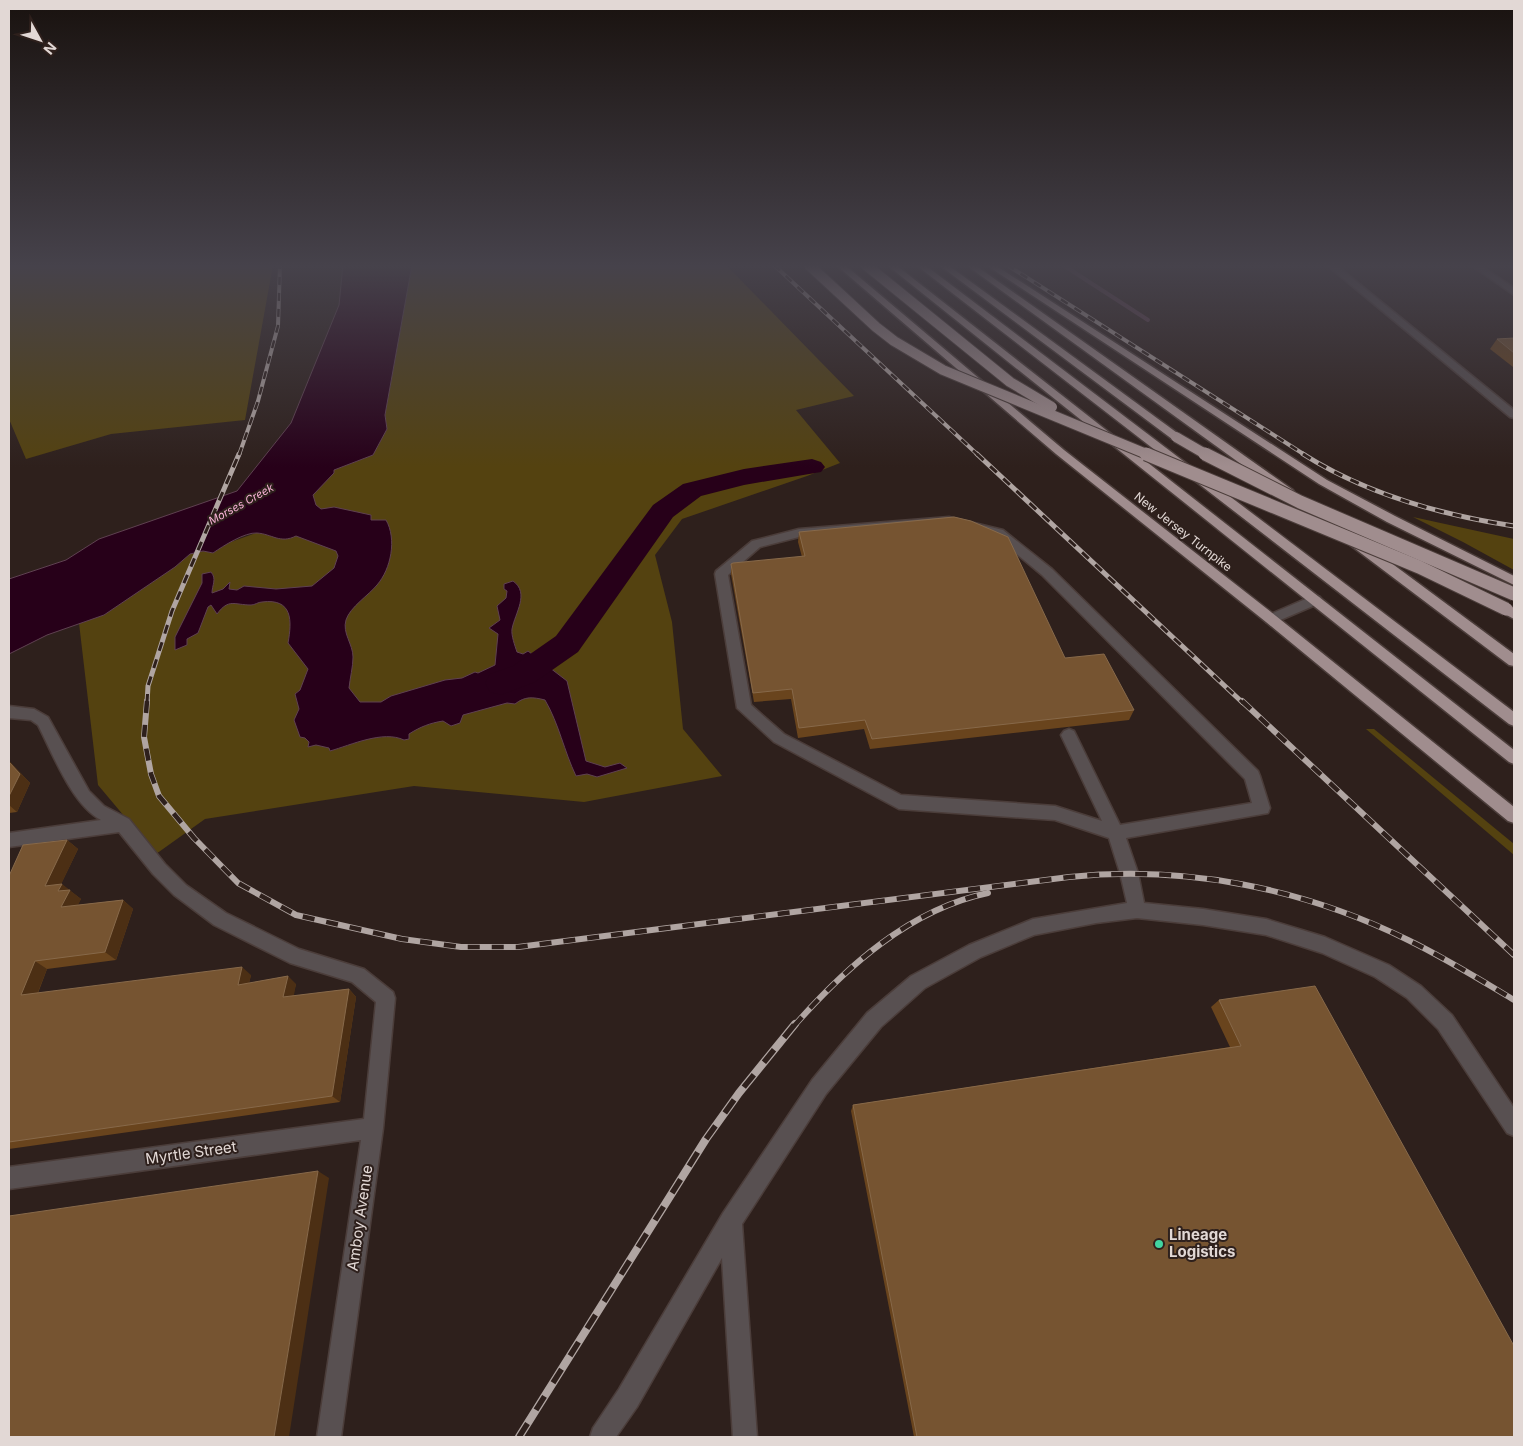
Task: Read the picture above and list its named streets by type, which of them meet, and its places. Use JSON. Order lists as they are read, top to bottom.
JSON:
{
  "streets": {
    "highway": ["New Jersey Turnpike"],
    "street": ["Myrtle Street", "Amboy Avenue"]
  },
  "crossings": [
    ["Myrtle Street", "Amboy Avenue"]
  ],
  "water": ["Morses Creek"],
  "places": ["Lineage Logistics"],
  "north": "bottom right"
}
